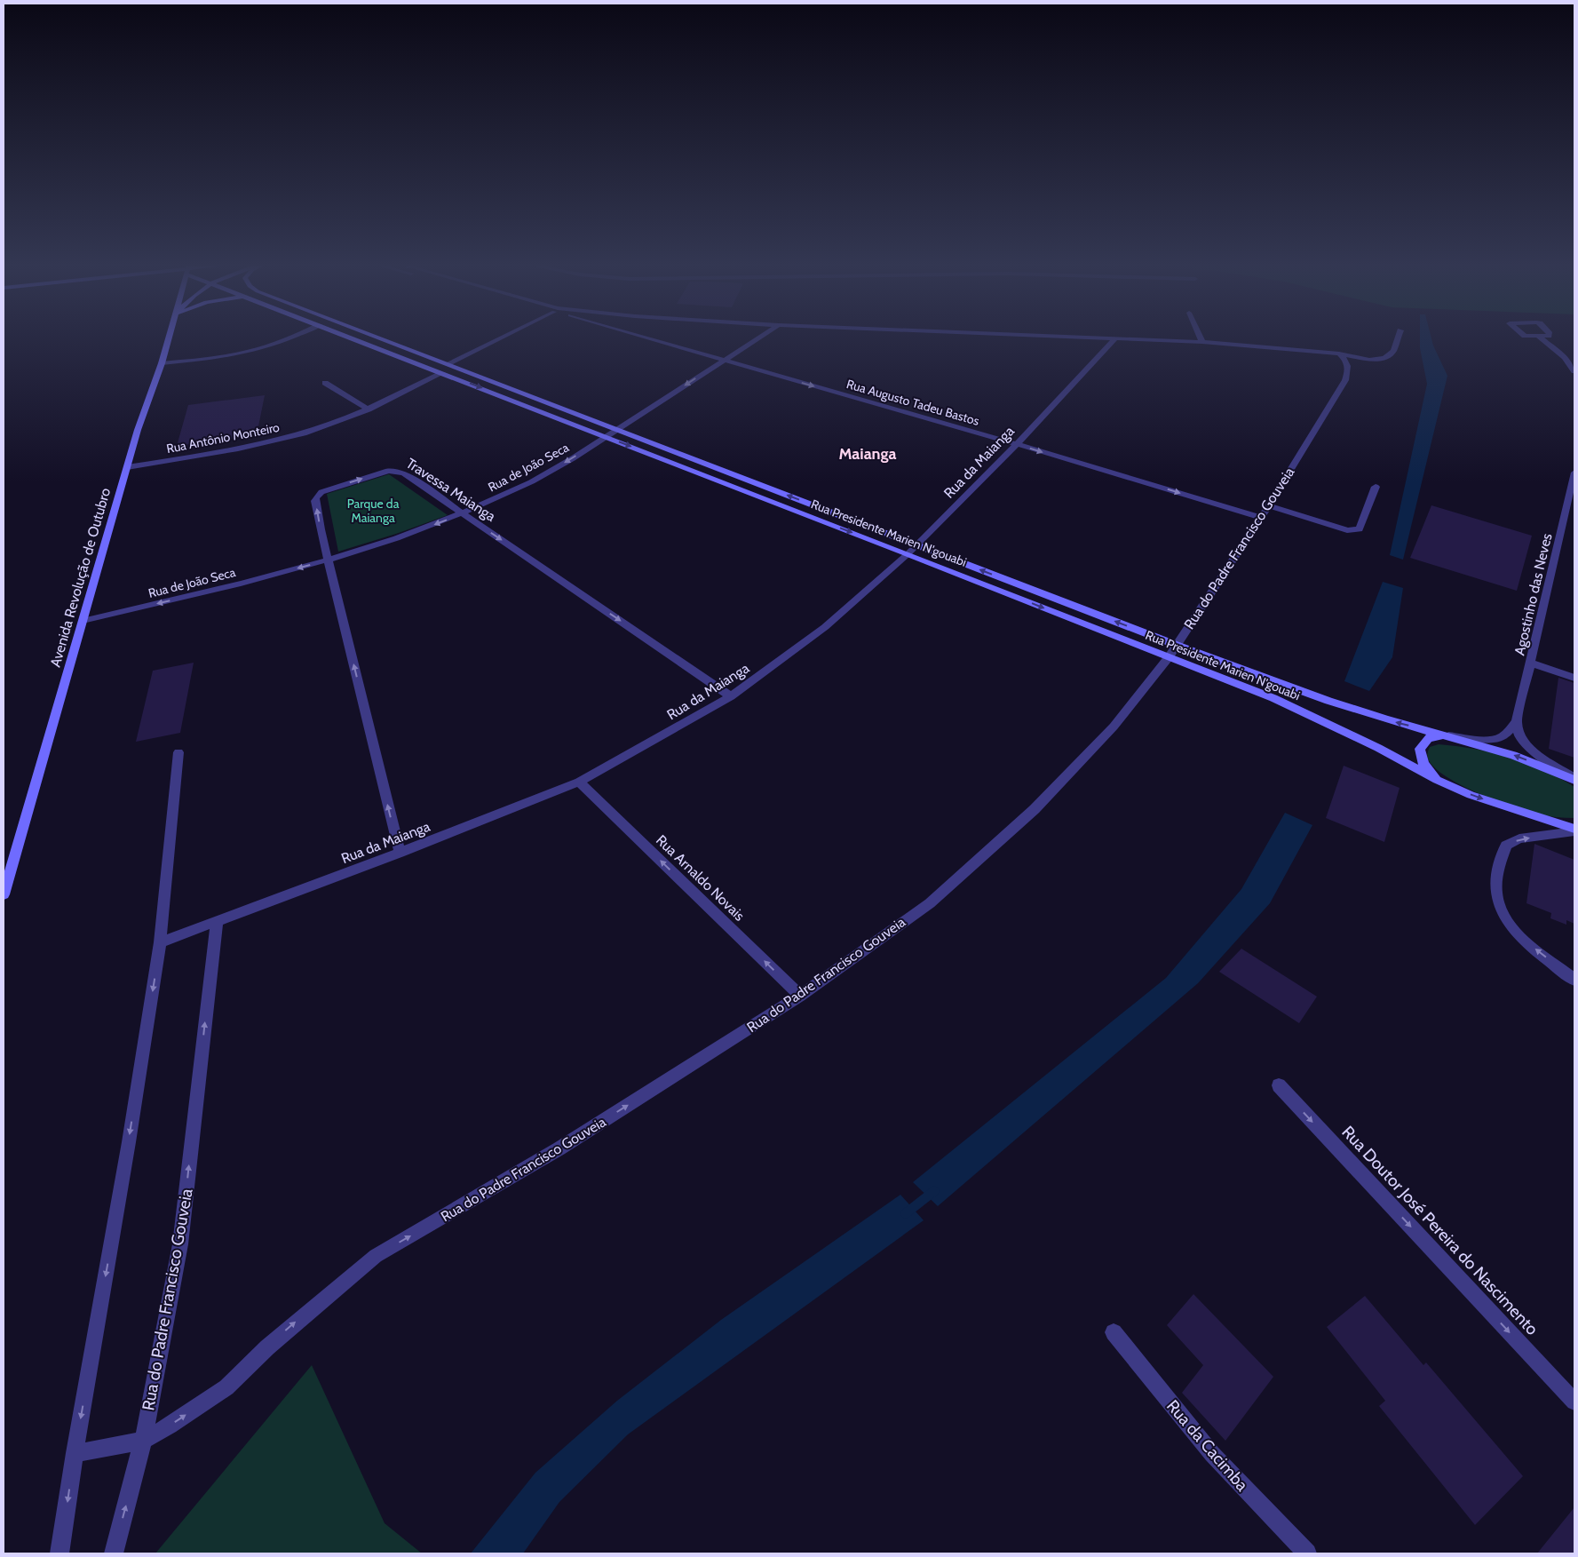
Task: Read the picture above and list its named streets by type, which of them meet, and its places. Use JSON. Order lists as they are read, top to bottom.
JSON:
{
  "streets": {
    "street": [
      "Rua Augusto Tadeu Bastos",
      "Rua Antônio Monteiro",
      "Rua da Maianga",
      "Rua de João Seca",
      "Travessa Maianga",
      "Rua Presidente Marien N'gouabi",
      "Rua do Padre Francisco Gouveia",
      "Avenida Revolução de Outubro",
      "Agostinho das Neves",
      "Rua Arnaldo Novais",
      "Rua Doutor José Pereira do Nascimento",
      "Rua da Cacimba"
    ]
  },
  "crossings": [
    ["Rua Augusto Tadeu Bastos", "Rua da Maianga"],
    ["Rua Augusto Tadeu Bastos", "Rua de João Seca"],
    ["Rua Augusto Tadeu Bastos", "Rua do Padre Francisco Gouveia"],
    ["Rua Antônio Monteiro", "Rua Presidente Marien N'gouabi"],
    ["Rua Antônio Monteiro", "Avenida Revolução de Outubro"],
    ["Rua da Maianga", "Travessa Maianga"],
    ["Rua da Maianga", "Rua Presidente Marien N'gouabi"],
    ["Rua da Maianga", "Rua do Padre Francisco Gouveia"],
    ["Rua da Maianga", "Rua Arnaldo Novais"],
    ["Rua de João Seca", "Travessa Maianga"],
    ["Rua de João Seca", "Rua Presidente Marien N'gouabi"],
    ["Rua de João Seca", "Avenida Revolução de Outubro"],
    ["Rua Presidente Marien N'gouabi", "Rua do Padre Francisco Gouveia"],
    ["Rua do Padre Francisco Gouveia", "Rua Arnaldo Novais"]
  ],
  "one_way": [
    "Rua Augusto Tadeu Bastos",
    "Rua de João Seca",
    "Rua Arnaldo Novais",
    "Rua Doutor José Pereira do Nascimento"
  ],
  "districts": ["Maianga"],
  "parks": ["Parque da Maianga"]
}
